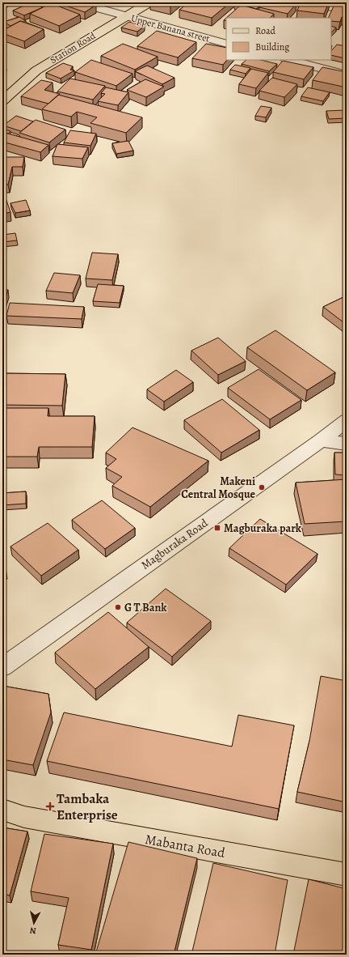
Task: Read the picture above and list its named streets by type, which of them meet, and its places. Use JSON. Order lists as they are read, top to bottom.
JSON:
{
  "streets": {
    "main road": ["Station Road", "Mabanta Road"],
    "street": ["Upper Banana street", "Magburaka Road"]
  },
  "crossings": [
    ["Upper Banana street", "Station Road"]
  ],
  "places": {
    "other": ["Makeni Central Mosque", "G T Bank"],
    "transit": ["Magburaka park"],
    "health": ["Tambaka Enterprise"]
  },
  "legend": ["Road", "Building"],
  "north": "bottom"
}
